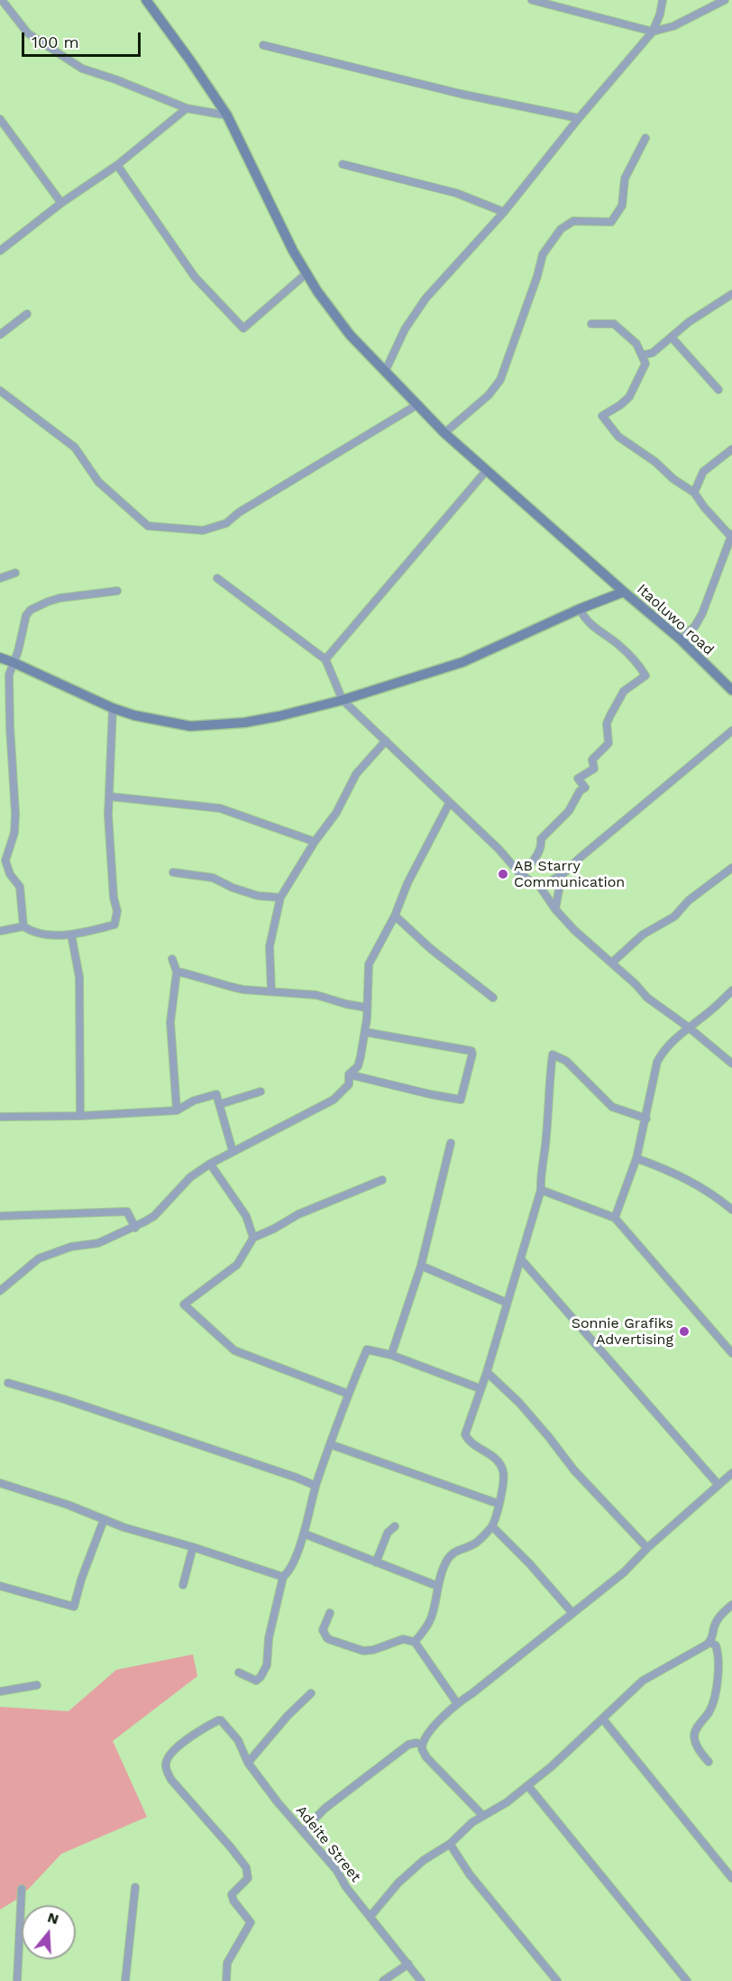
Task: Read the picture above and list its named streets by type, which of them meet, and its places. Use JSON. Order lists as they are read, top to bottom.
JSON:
{
  "streets": {
    "street": ["Itaoluwo road", "Adeite Street"]
  },
  "places": ["AB Starry Communication", "Sonnie Grafiks Advertising"],
  "scale_bar": "100 m",
  "north": "top"
}
